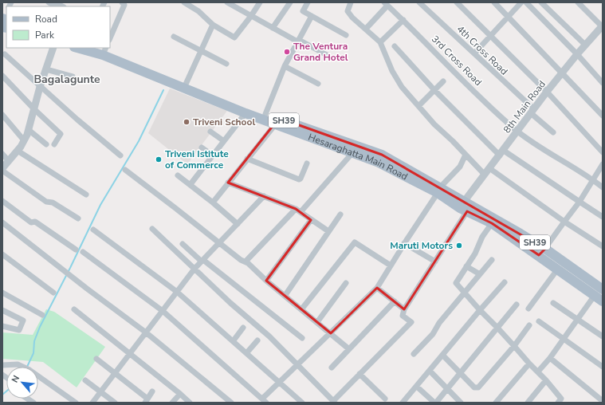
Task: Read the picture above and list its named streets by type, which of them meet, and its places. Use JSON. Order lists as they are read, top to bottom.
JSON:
{
  "streets": {
    "main road": ["SH39", "Hesaraghatta Main Road"],
    "street": ["4th Cross Road", "3rd Cross Road", "8th Main Road"]
  },
  "crossings": [
    ["4th Cross Road", "8th Main Road"],
    ["3rd Cross Road", "8th Main Road"],
    ["8th Main Road", "Hesaraghatta Main Road"]
  ],
  "districts": ["Bagalagunte"],
  "places": [
    "The Ventura Grand Hotel",
    "Triveni School",
    "Triveni Istitute of Commerce",
    "Maruti Motors"
  ],
  "legend": ["Road", "Park"],
  "north": "top left"
}
